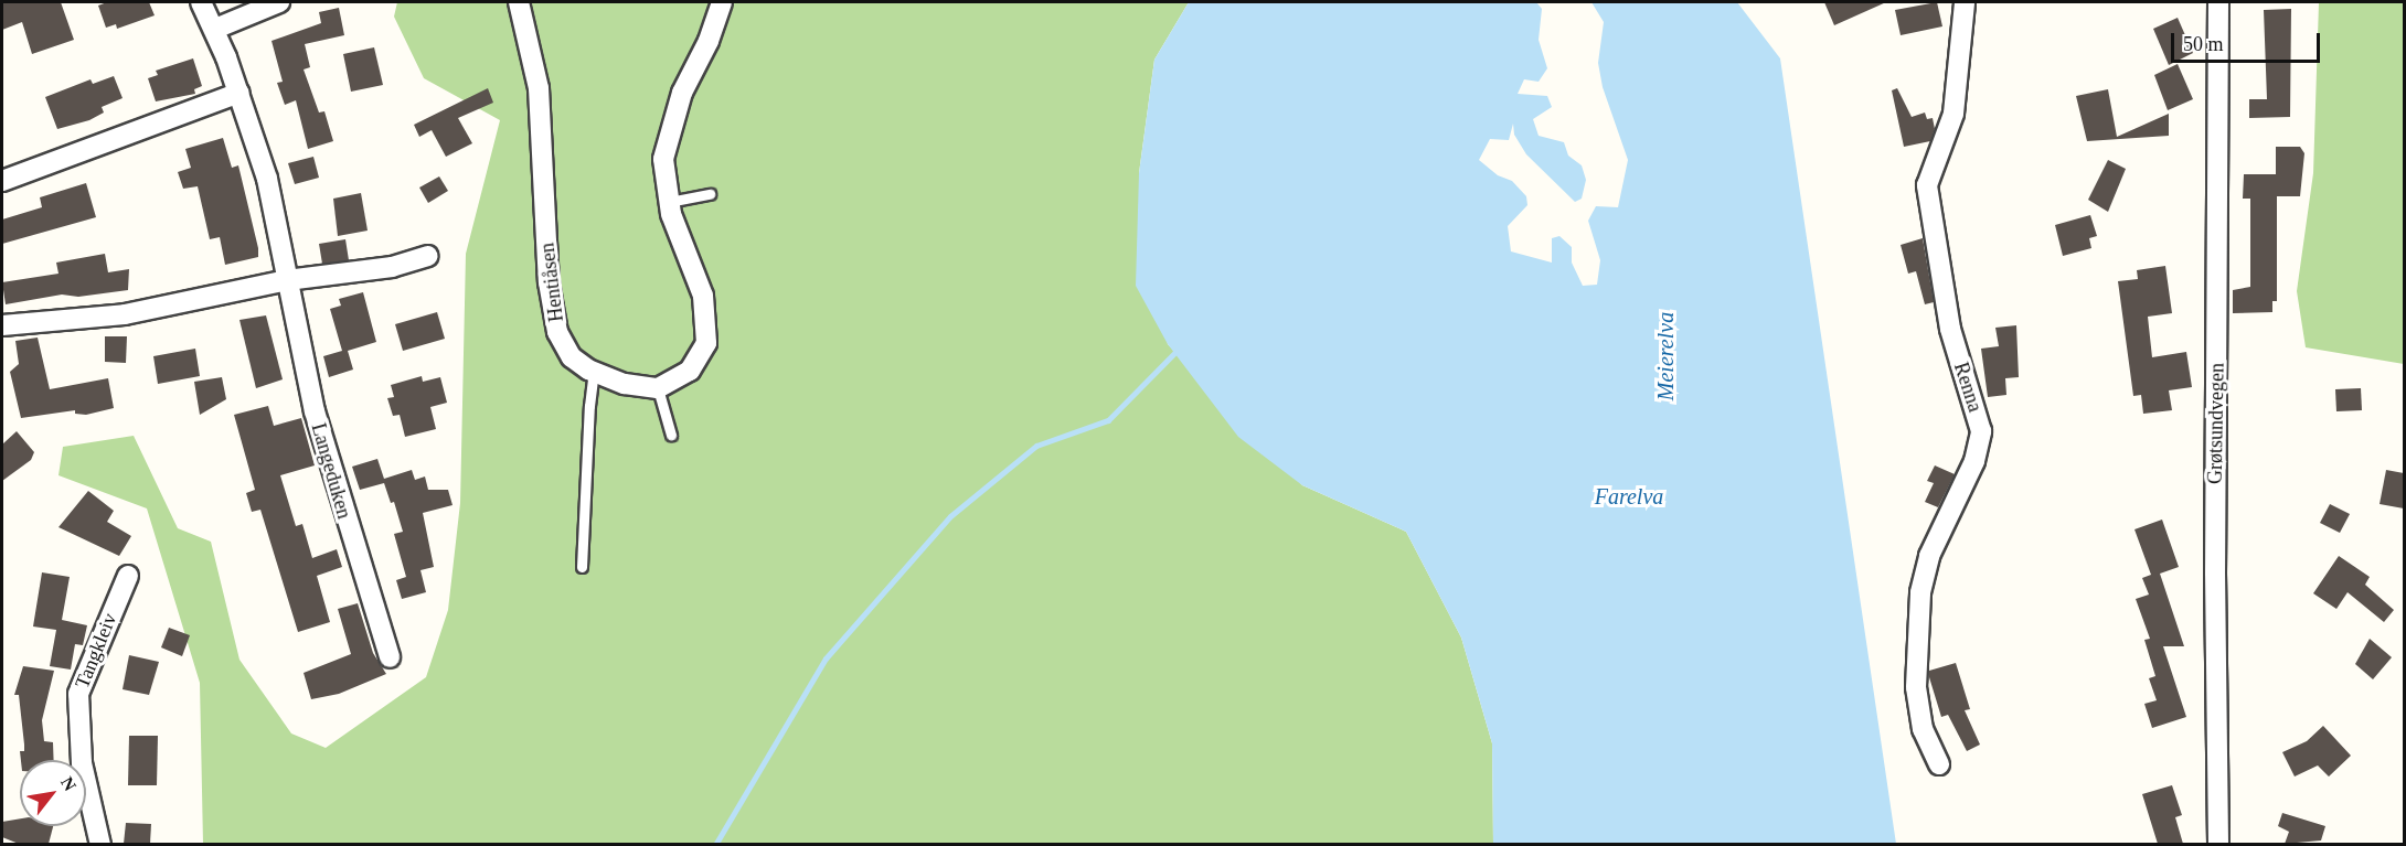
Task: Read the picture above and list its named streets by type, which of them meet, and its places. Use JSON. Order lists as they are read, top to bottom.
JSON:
{
  "streets": {
    "street": [
      "Hentiåsen",
      "Renna",
      "Grøtsundvegen",
      "Langeduken",
      "Tangkleiv"
    ]
  },
  "water": ["Meierelva", "Farelva"],
  "scale_bar": "50 m",
  "north": "top right"
}
